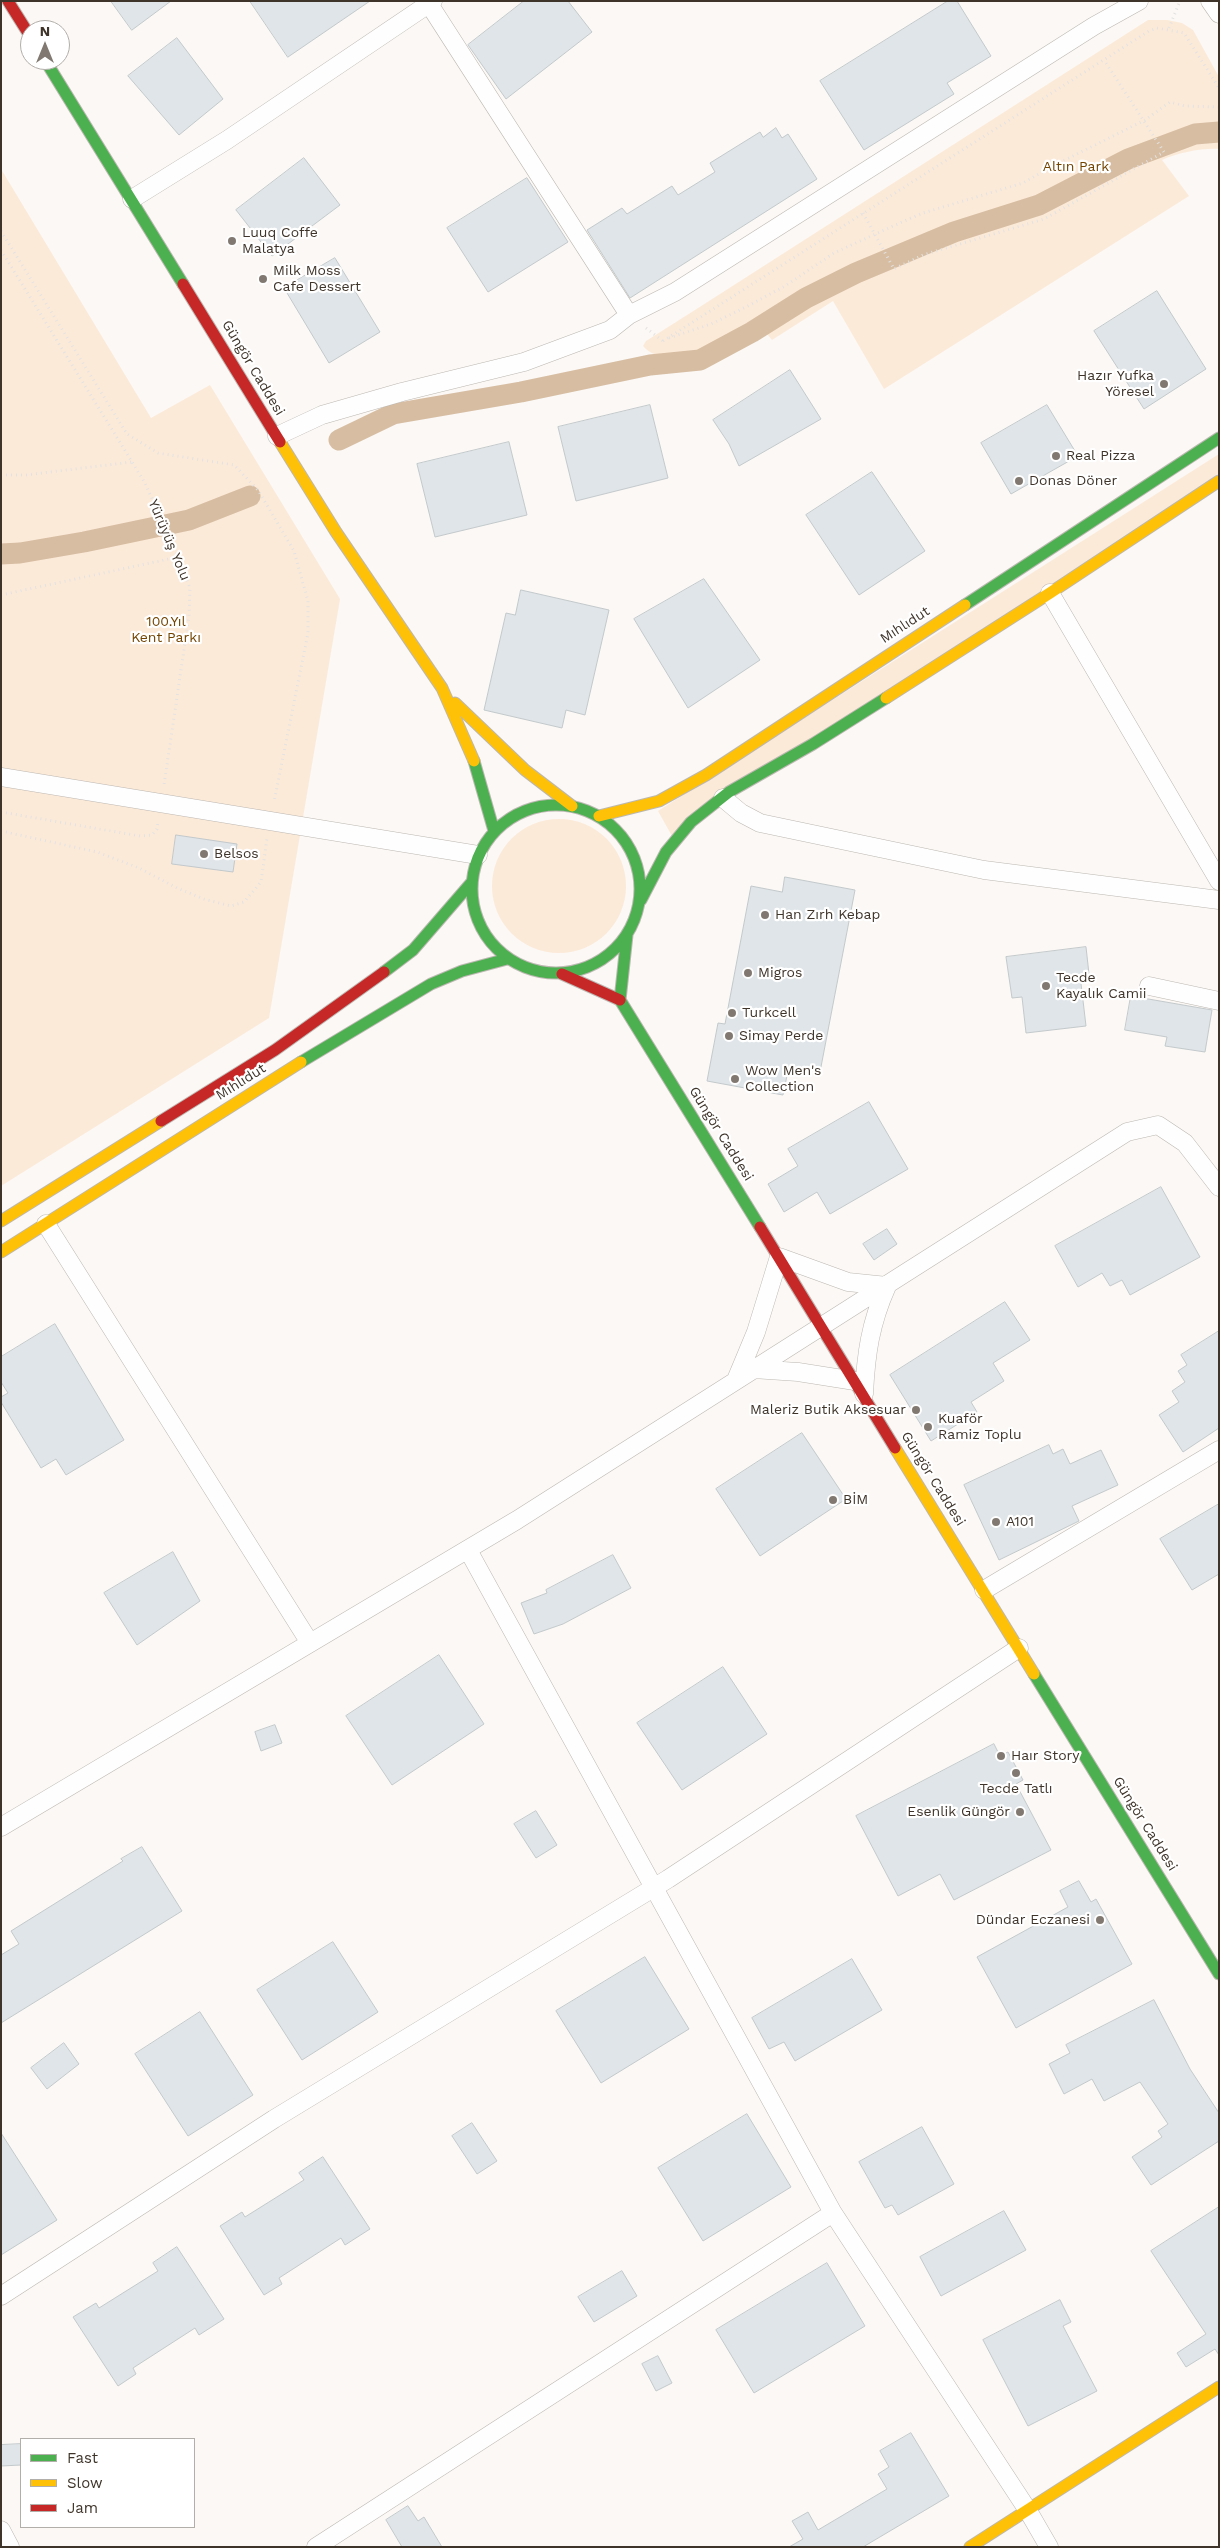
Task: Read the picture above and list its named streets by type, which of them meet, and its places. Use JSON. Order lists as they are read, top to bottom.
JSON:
{
  "streets": {
    "main road": ["Güngör Caddesi", "Mıhlıdut"],
    "path": ["Yürüyüş Yolu"]
  },
  "parks": ["Altın Park", "100.Yıl Kent Parkı"],
  "places": [
    "Luuq Coffe Malatya",
    "Milk Moss Cafe Dessert",
    "Hazır Yufka Yöresel",
    "Real Pizza",
    "Donas Döner",
    "Belsos",
    "Han Zırh Kebap",
    "Migros",
    "Tecde Kayalık Camii",
    "Turkcell",
    "Simay Perde",
    "Wow Men's Collection",
    "Maleriz Butik Aksesuar",
    "Kuaför Ramiz Toplu",
    "BİM",
    "A101",
    "Haır Story",
    "Tecde Tatlı",
    "Esenlik Güngör",
    "Dündar Eczanesi"
  ],
  "legend": ["Fast", "Slow", "Jam"],
  "north": "top"
}
